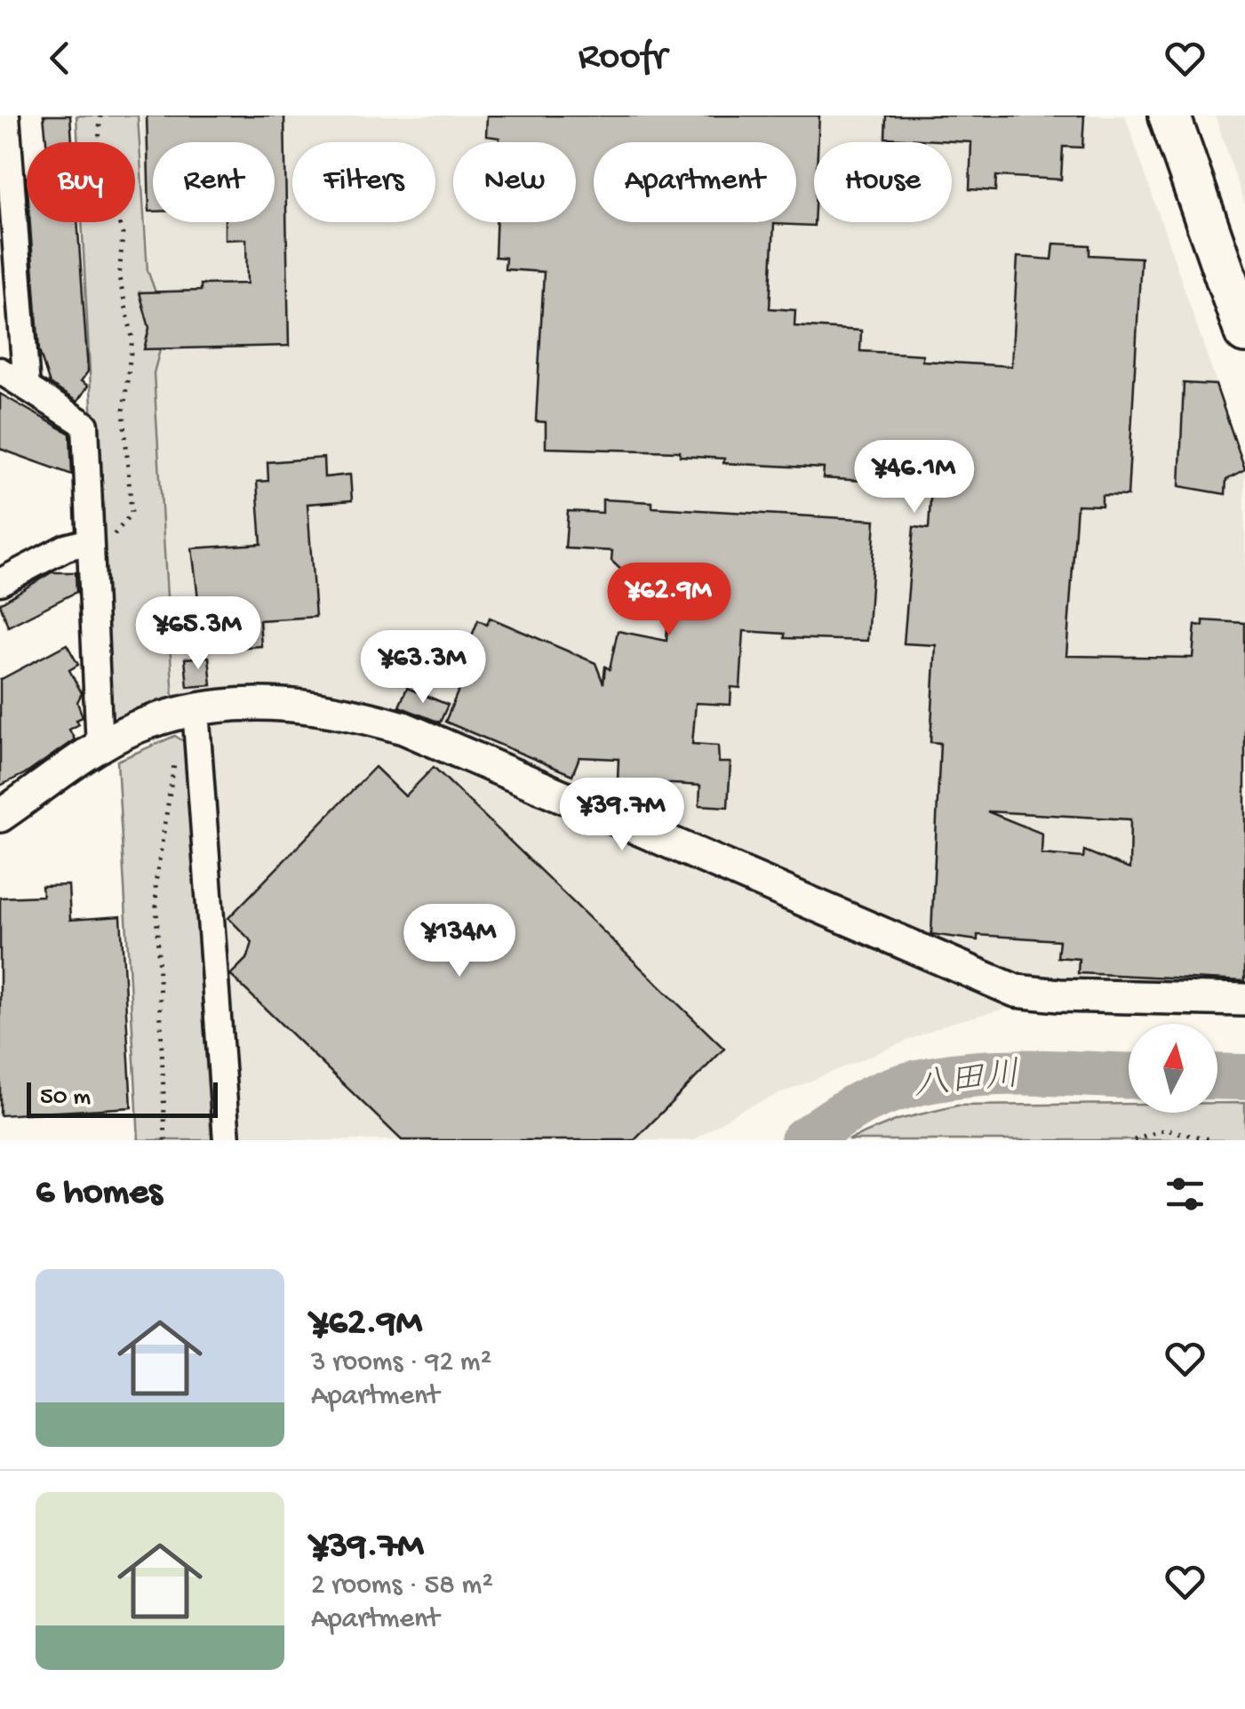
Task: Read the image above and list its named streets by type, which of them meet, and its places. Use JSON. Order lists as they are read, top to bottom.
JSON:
{
  "water": ["八田川"],
  "scale_bar": "50 m",
  "north": "top",
  "page": {
    "header": "Roofr",
    "chip": [
      "Buy",
      "Rent",
      "Filters",
      "New",
      "Apartment",
      "House"
    ],
    "price": [
      "¥46.1M",
      "¥62.9M",
      "¥65.3M",
      "¥63.3M",
      "¥39.7M",
      "¥134M"
    ],
    "scale": "50 m",
    "heading": "6 homes",
    "list": [
      {
        "name": "¥62.9M",
        "note": "3 rooms · 92 m² · Apartment"
      },
      {
        "name": "¥39.7M",
        "note": "2 rooms · 58 m² · Apartment"
      }
    ]
  }
}
